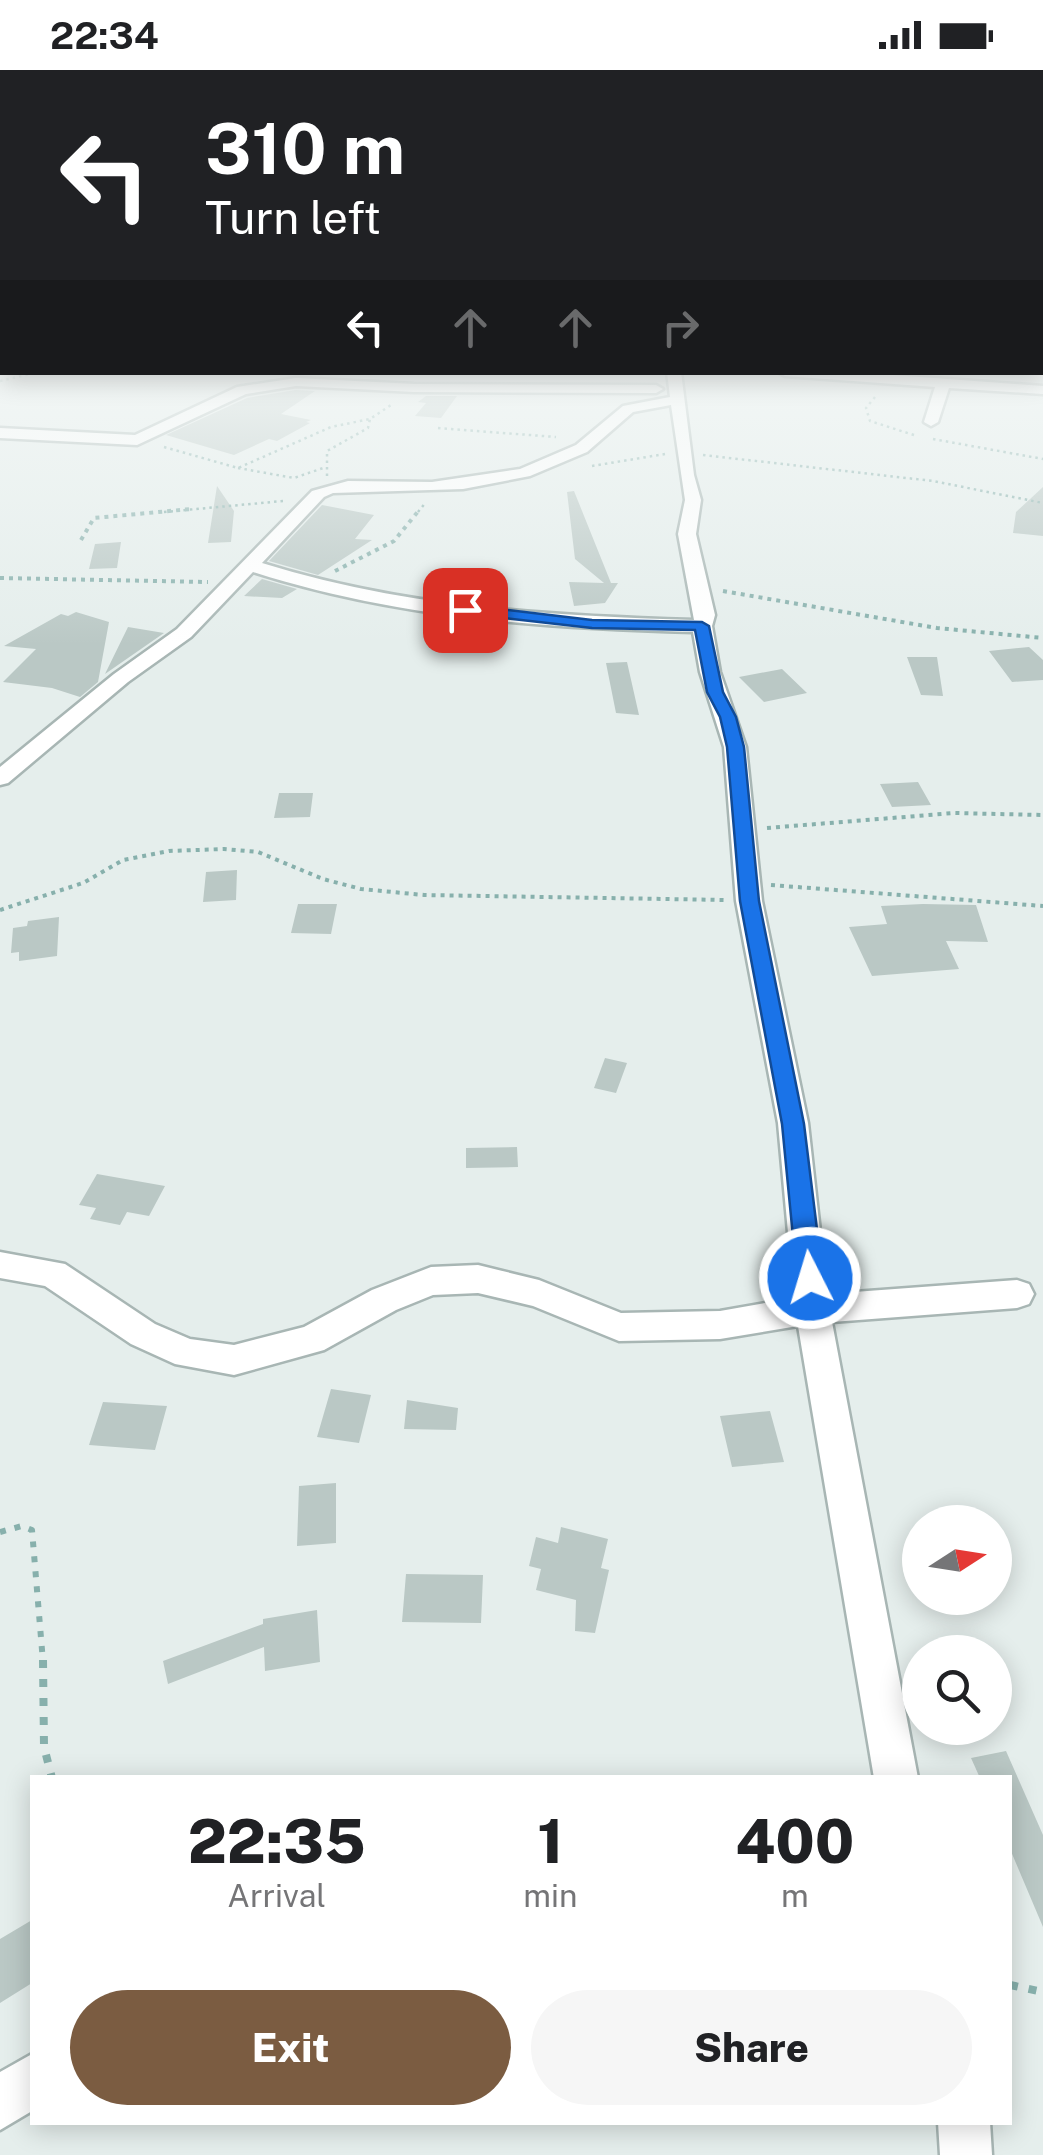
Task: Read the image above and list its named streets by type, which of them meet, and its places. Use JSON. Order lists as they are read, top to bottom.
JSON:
{
  "north": "right",
  "page": {
    "status": "22:34",
    "turn": ["310 m", "Turn left"],
    "eta": [
      "22:35",
      "Arrival",
      "1",
      "min",
      "400",
      "m"
    ],
    "buttons": ["Exit", "Share"]
  }
}
